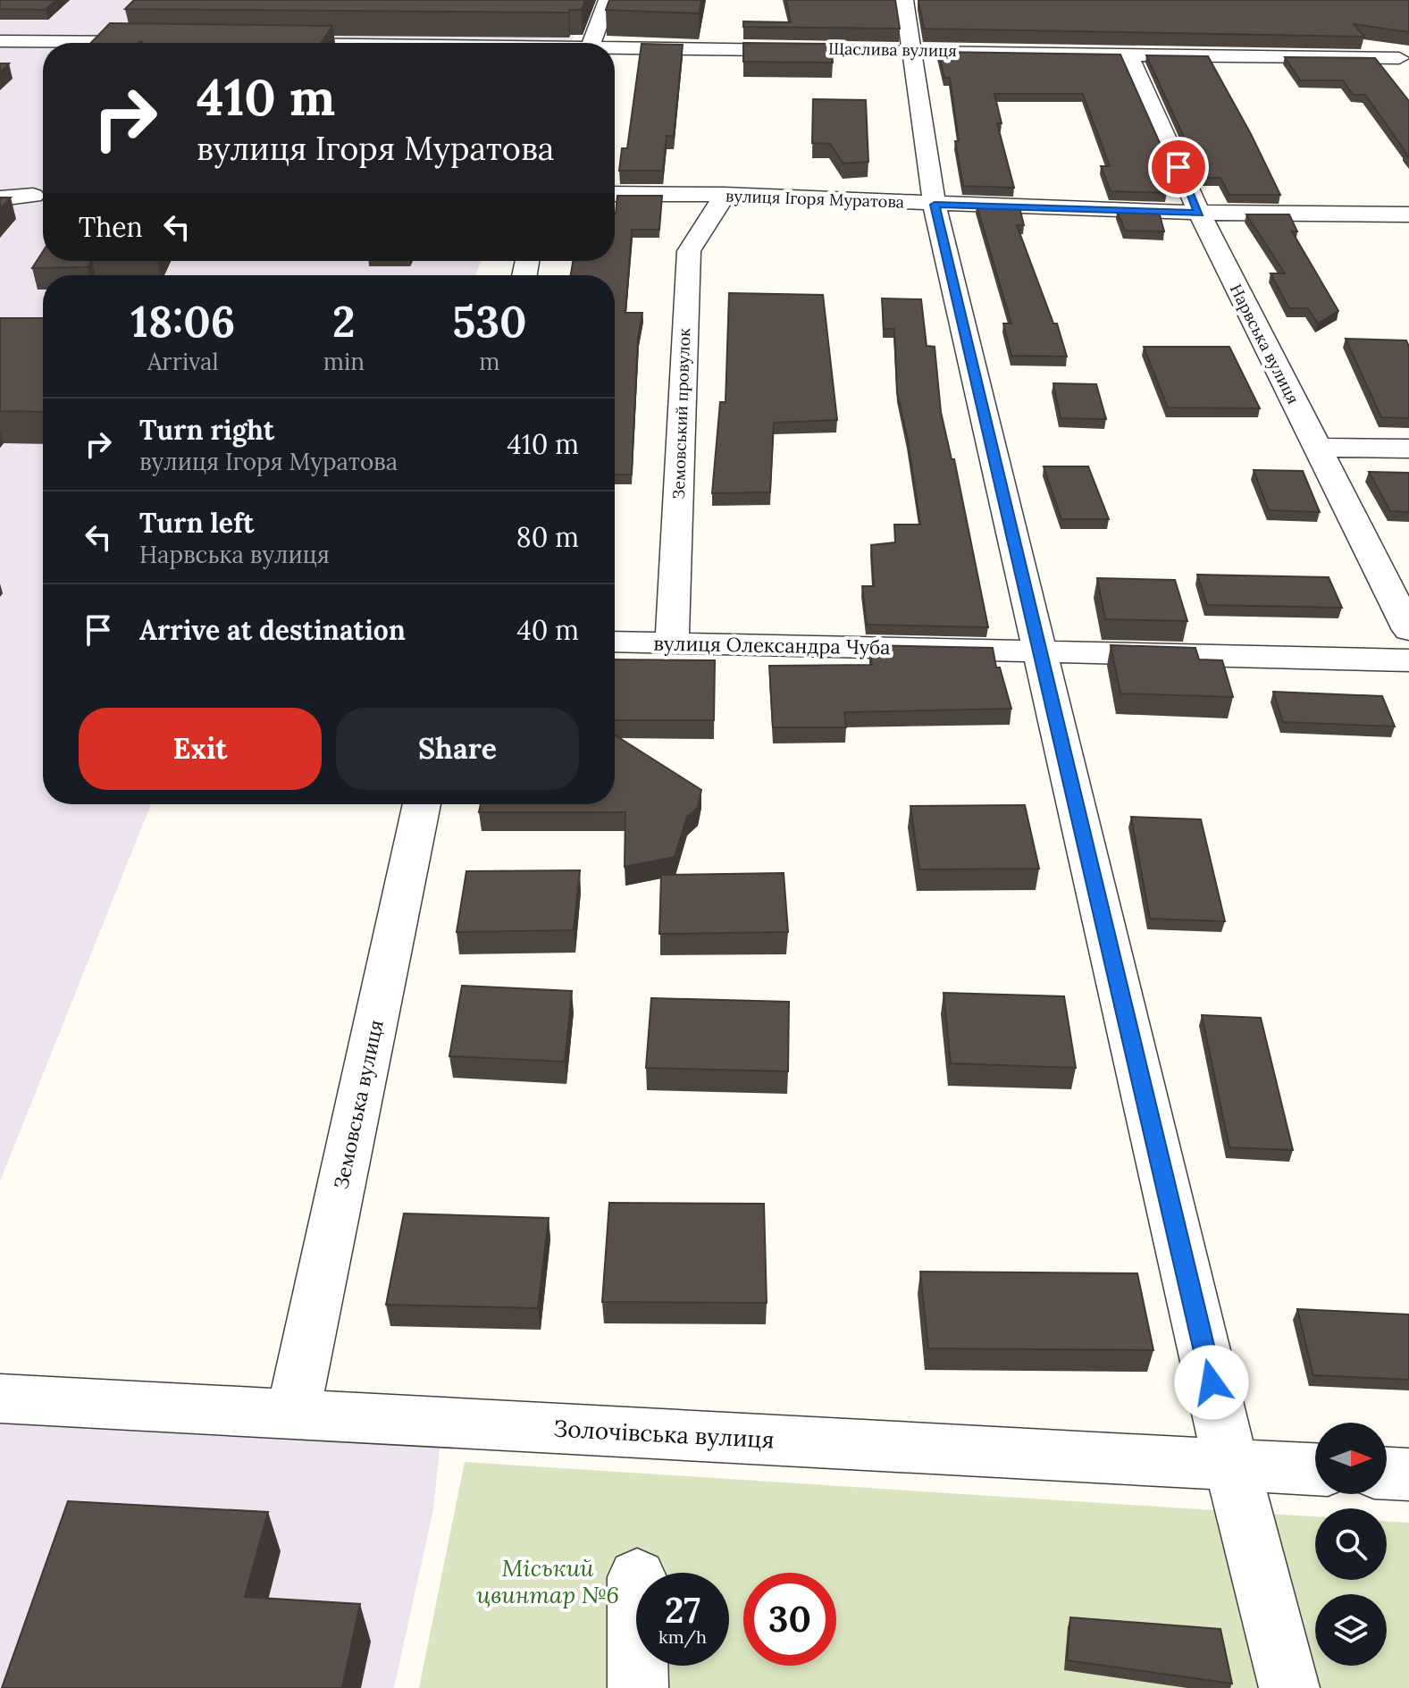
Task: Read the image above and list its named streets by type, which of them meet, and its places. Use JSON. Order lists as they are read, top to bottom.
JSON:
{
  "streets": {
    "street": [
      "Щаслива вулиця",
      "вулиця Ігоря Муратова",
      "Нарвська вулиця",
      "Земовський провулок",
      "вулиця Олександра Чуба",
      "Земовська вулиця",
      "Золочівська вулиця"
    ]
  },
  "crossings": [
    ["Щаслива вулиця", "Нарвська вулиця"],
    ["вулиця Ігоря Муратова", "Нарвська вулиця"],
    ["вулиця Ігоря Муратова", "Земовський провулок"],
    ["Земовський провулок", "вулиця Олександра Чуба"],
    ["Земовська вулиця", "Золочівська вулиця"]
  ],
  "parks": ["Міський цвинтар №6"],
  "north": "right",
  "page": {
    "turn": ["410 m", "вулиця Ігоря Муратова"],
    "then": "Then",
    "eta": [
      "18:06",
      "Arrival",
      "2",
      "min",
      "530",
      "m"
    ],
    "list": [
      {
        "name": "Turn right",
        "note": "вулиця Ігоря Муратова",
        "value": "410 m"
      },
      {
        "name": "Turn left",
        "note": "Нарвська вулиця",
        "value": "80 m"
      },
      {
        "name": "Arrive at destination",
        "value": "40 m"
      }
    ],
    "buttons": ["Exit", "Share"],
    "speed": "27 km/h",
    "limit": "30"
  }
}
